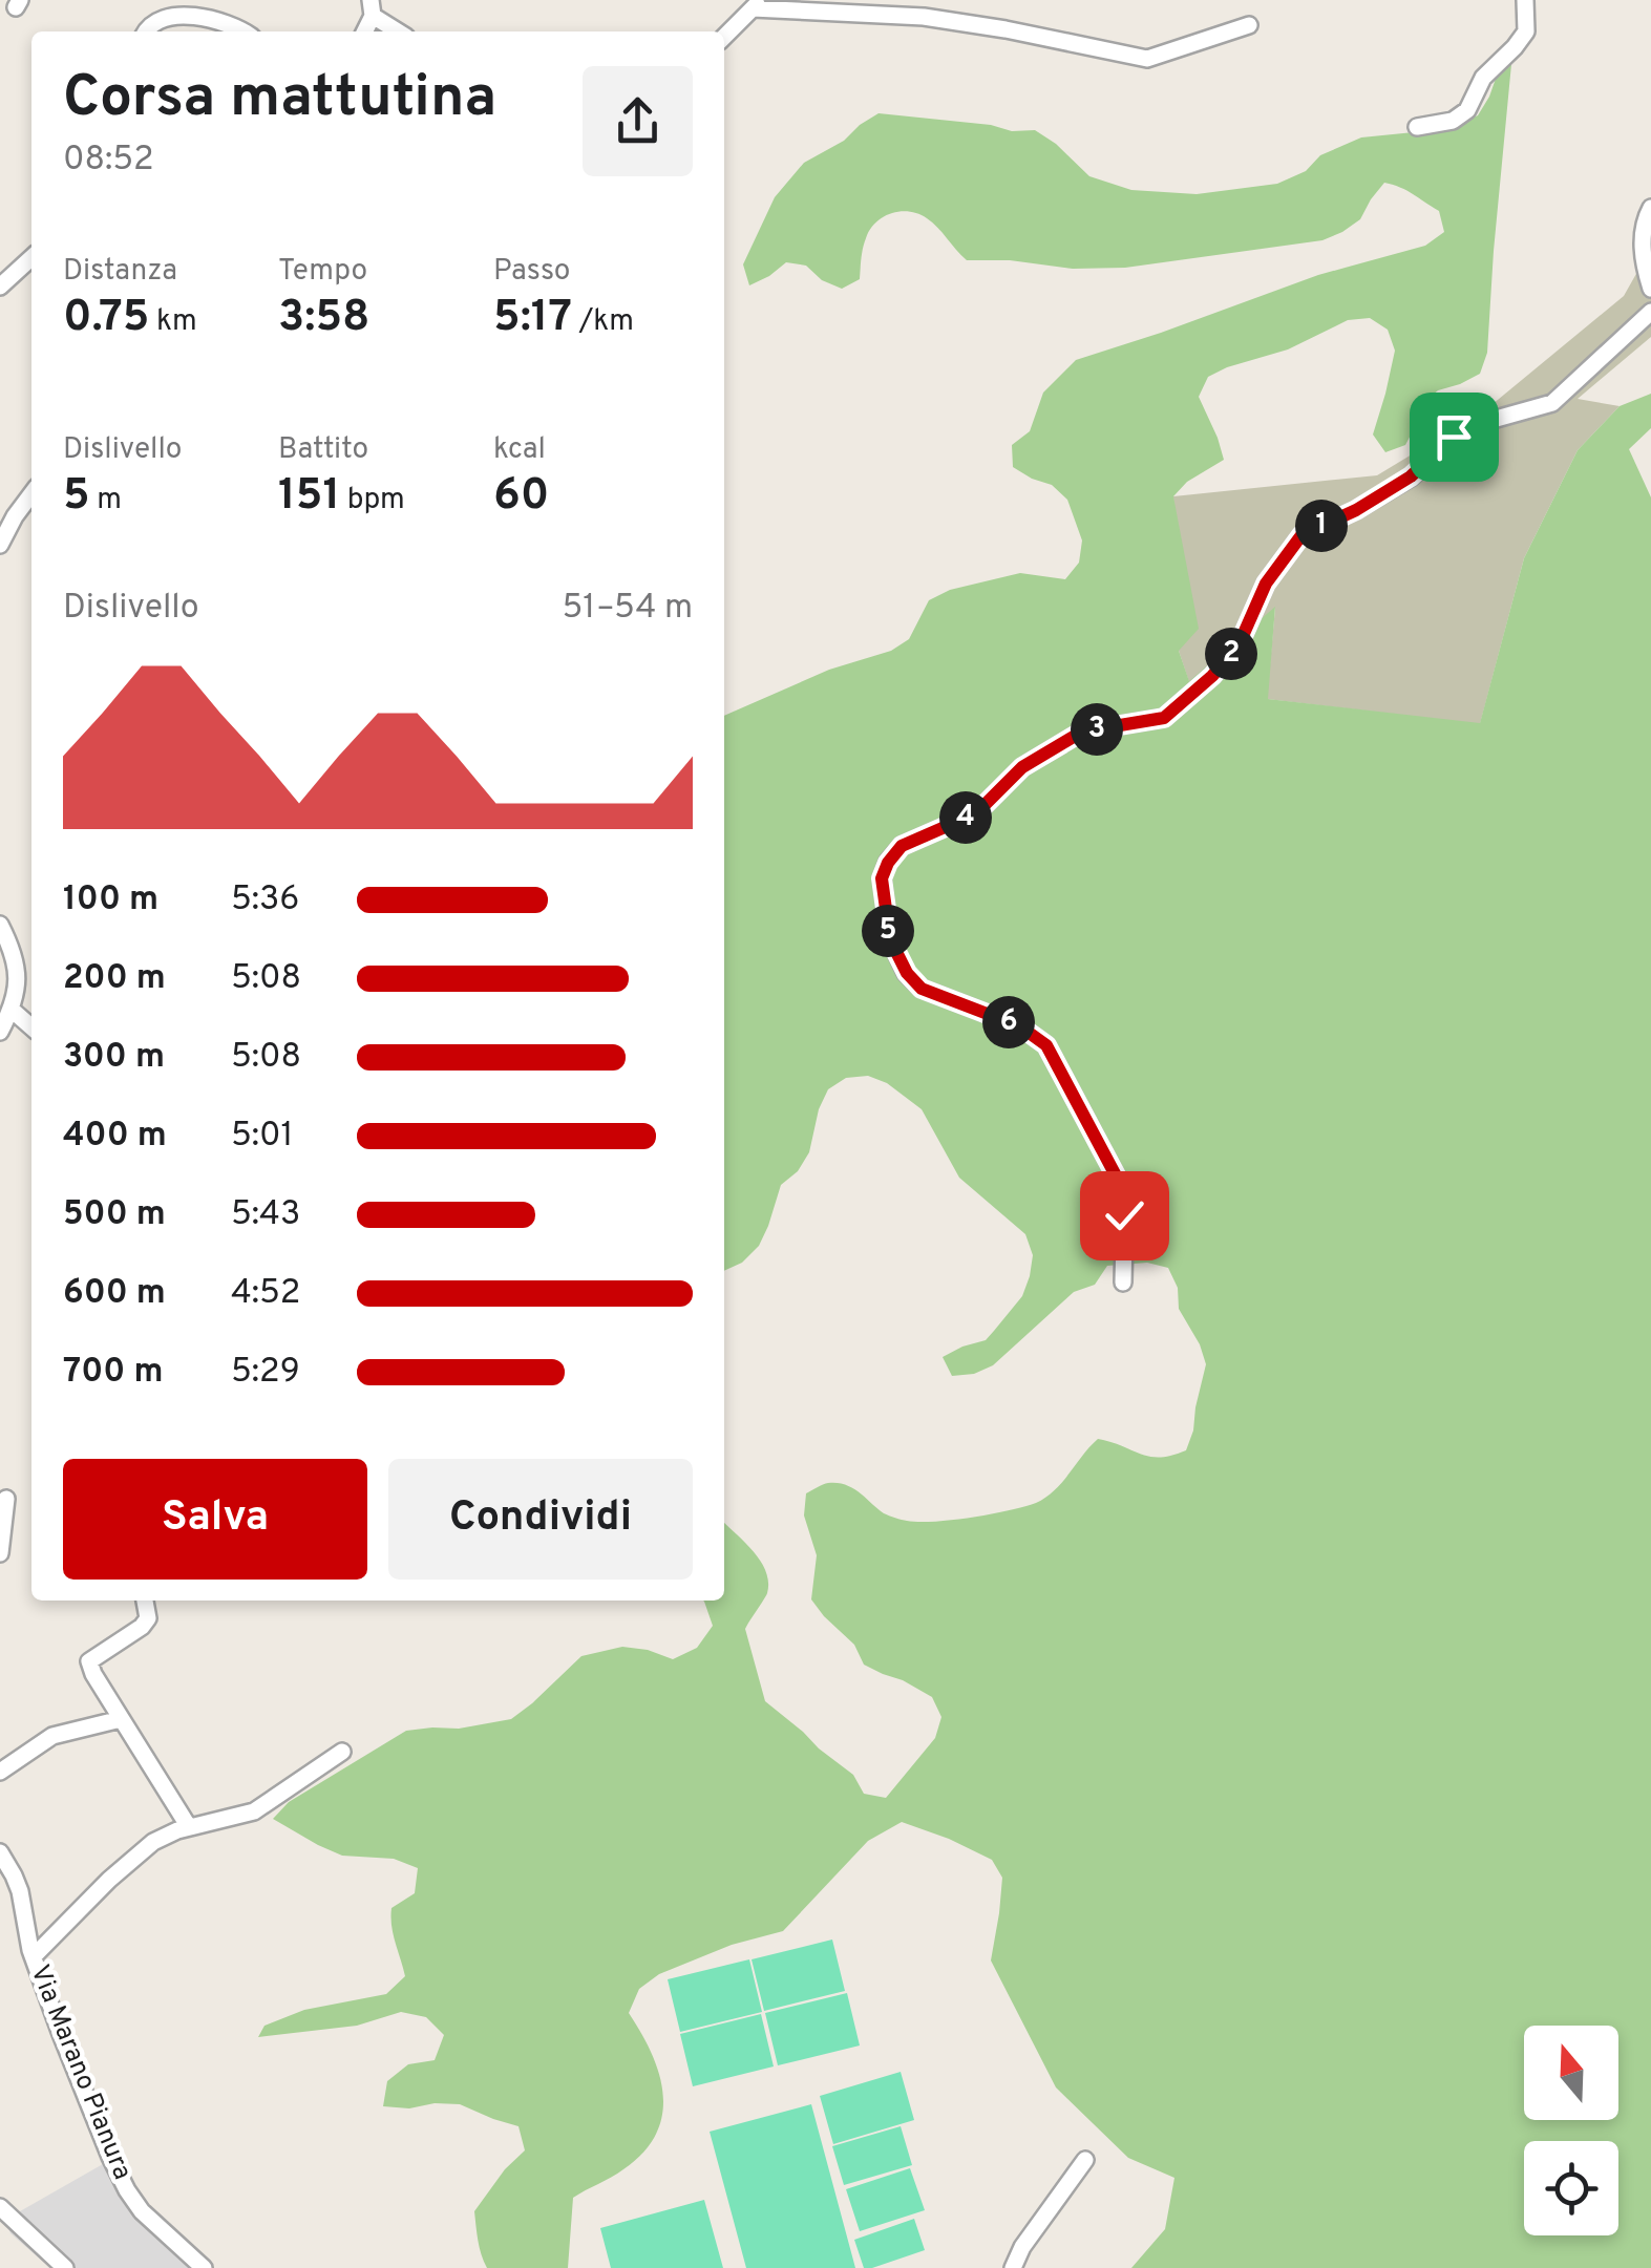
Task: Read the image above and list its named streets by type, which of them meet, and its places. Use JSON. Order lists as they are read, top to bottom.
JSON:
{
  "streets": {
    "street": ["Via Marano Pianura"]
  },
  "north": "top",
  "page": {
    "heading": ["Corsa mattutina", "08:52"],
    "stats": [
      ["Distanza", "0.75 km"],
      ["Tempo", "3:58"],
      ["Passo", "5:17 /km"],
      ["Dislivello", "5 m"],
      ["Battito", "151 bpm"],
      ["kcal", "60"]
    ],
    "pins": [
      "1",
      "2",
      "3",
      "4",
      "5",
      "6"
    ],
    "chart": ["Dislivello", "51–54 m"],
    "list": [
      {
        "name": "100 m",
        "note": "5:36"
      },
      {
        "name": "200 m",
        "note": "5:08"
      },
      {
        "name": "300 m",
        "note": "5:08"
      },
      {
        "name": "400 m",
        "note": "5:01"
      },
      {
        "name": "500 m",
        "note": "5:43"
      },
      {
        "name": "600 m",
        "note": "4:52"
      },
      {
        "name": "700 m",
        "note": "5:29"
      }
    ],
    "buttons": ["Salva", "Condividi"]
  }
}
